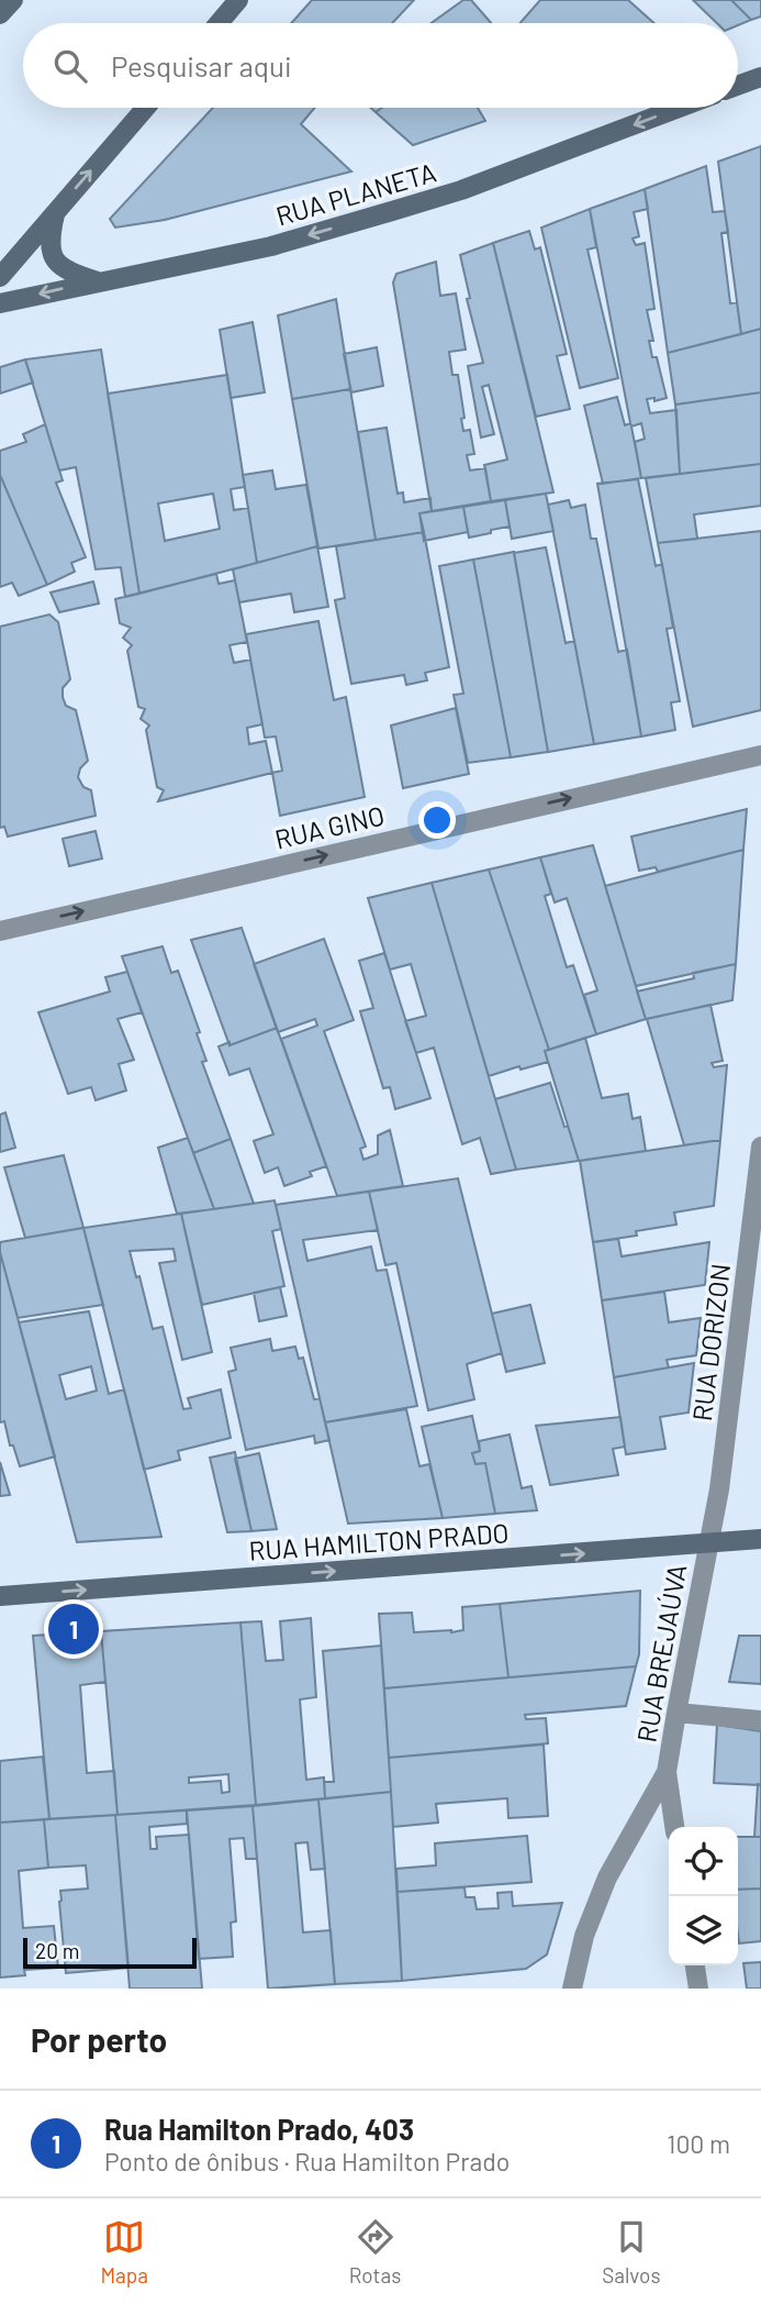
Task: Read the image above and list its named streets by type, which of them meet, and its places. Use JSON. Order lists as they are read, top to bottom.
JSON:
{
  "streets": {
    "main road": ["RUA PLANETA", "RUA HAMILTON PRADO"],
    "street": ["RUA GINO", "RUA DORIZON", "RUA BREJAÚVA"]
  },
  "crossings": [
    ["RUA DORIZON", "RUA HAMILTON PRADO"],
    ["RUA DORIZON", "RUA BREJAÚVA"],
    ["RUA HAMILTON PRADO", "RUA BREJAÚVA"]
  ],
  "one_way": ["RUA PLANETA", "RUA GINO", "RUA HAMILTON PRADO"],
  "scale_bar": "20 m",
  "page": {
    "search": "Pesquisar aqui",
    "pins": "1",
    "scale": "20 m",
    "heading": "Por perto",
    "list": [
      {
        "mark": "1",
        "name": "Rua Hamilton Prado, 403",
        "note": "Ponto de ônibus · Rua Hamilton Prado",
        "value": "100 m"
      }
    ],
    "nav": ["Mapa", "Rotas", "Salvos"]
  }
}
